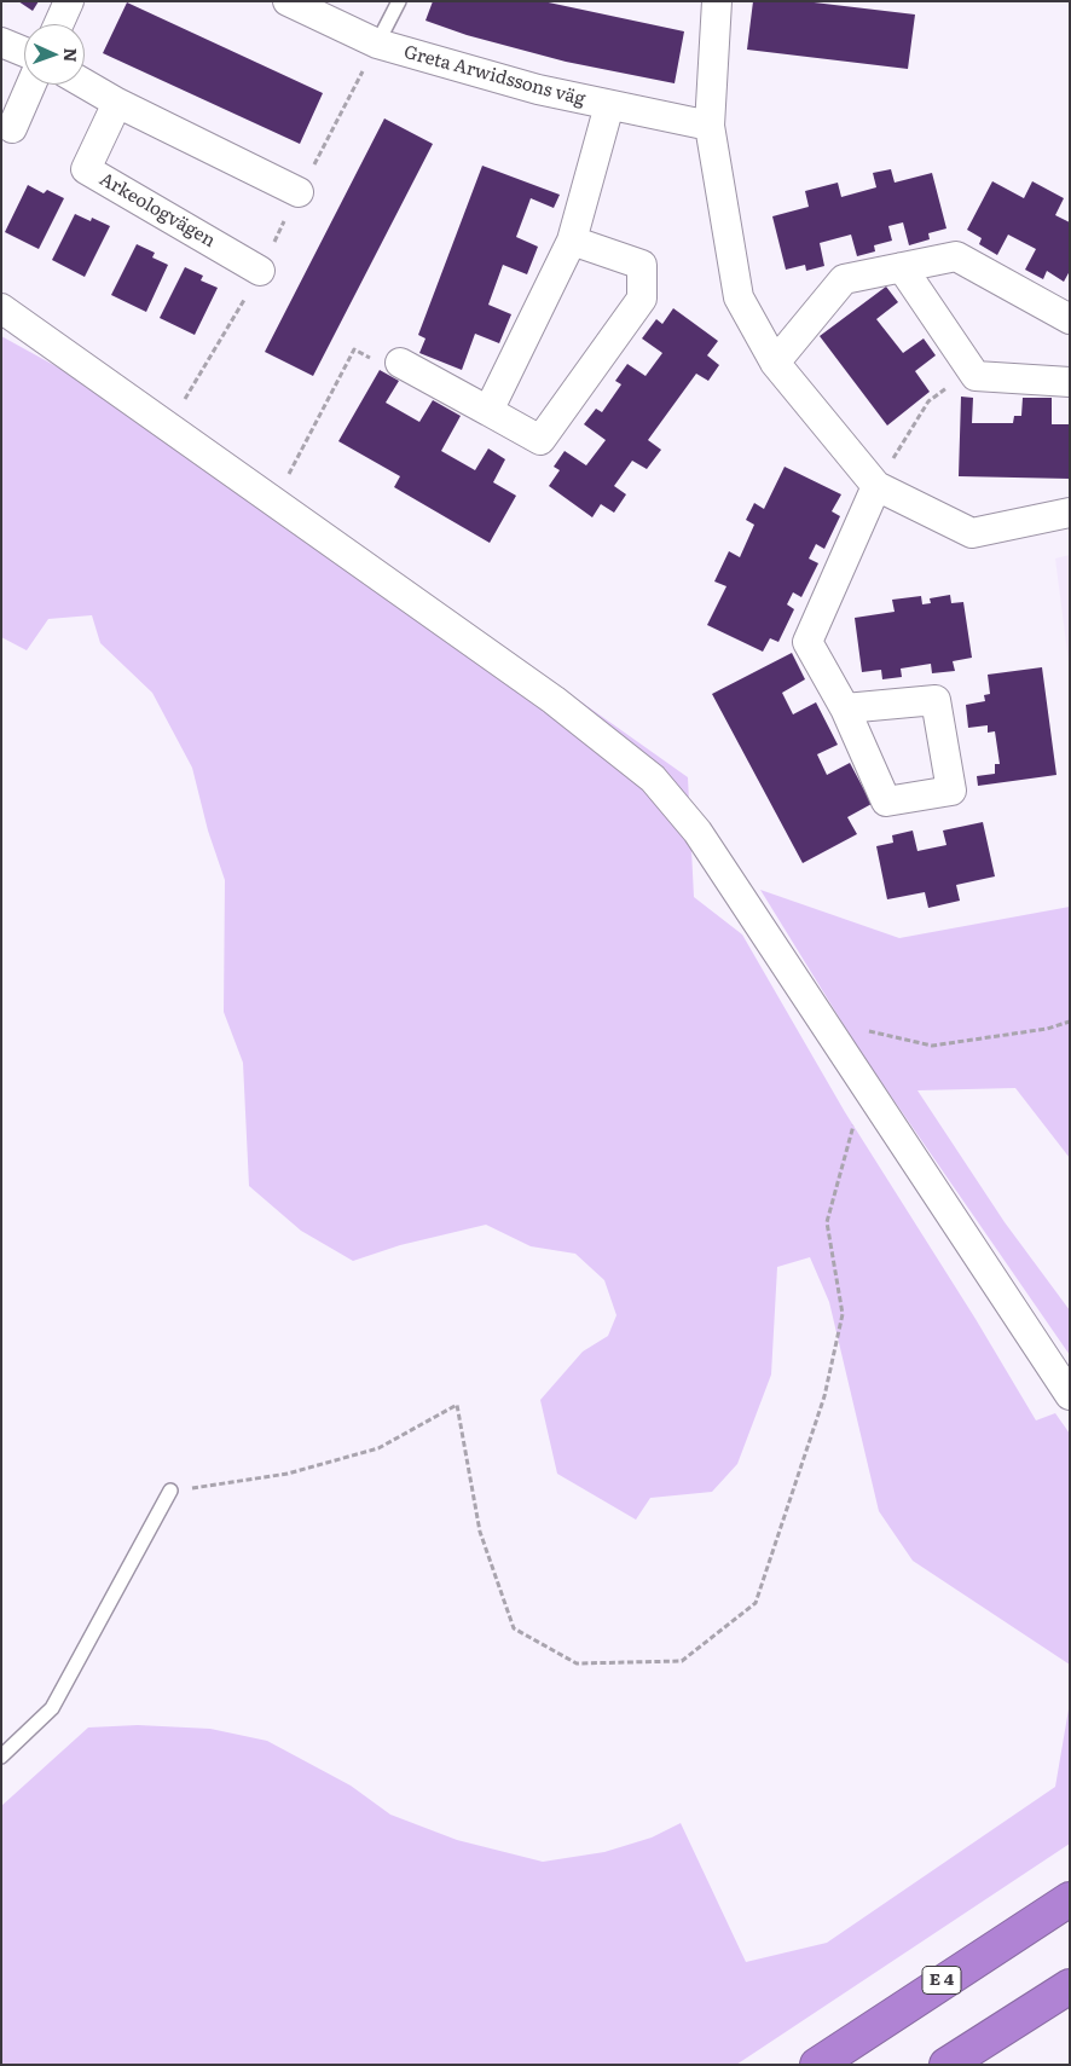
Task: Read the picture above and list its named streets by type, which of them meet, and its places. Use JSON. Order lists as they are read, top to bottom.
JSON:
{
  "streets": {
    "highway": ["E 4"],
    "street": ["Greta Arwidssons väg", "Arkeologvägen"]
  },
  "north": "right"
}
